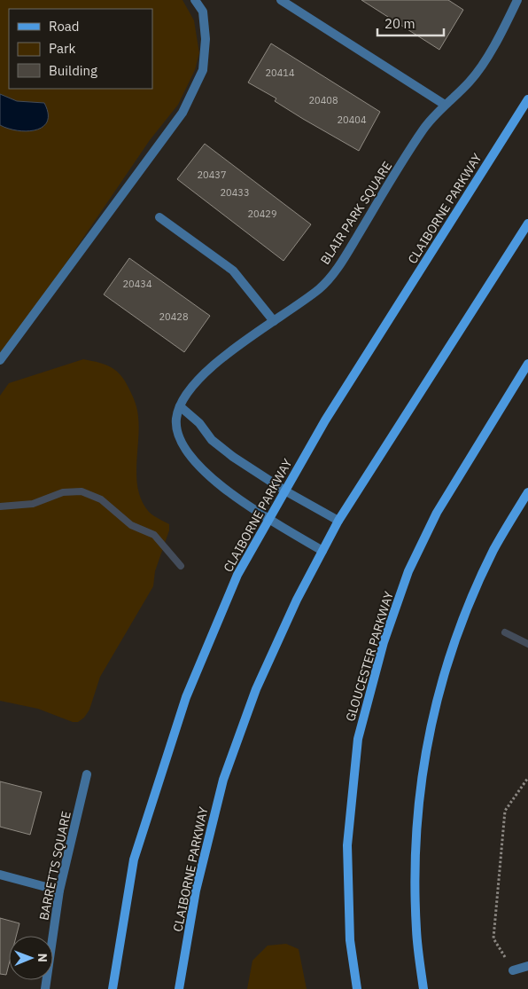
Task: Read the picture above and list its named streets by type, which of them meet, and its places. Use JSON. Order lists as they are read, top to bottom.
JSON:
{
  "streets": {
    "main road": ["CLAIBORNE PARKWAY", "GLOUCESTER PARKWAY"],
    "street": ["BLAIR PARK SQUARE", "BARRETTS SQUARE"]
  },
  "crossings": [
    ["CLAIBORNE PARKWAY", "BLAIR PARK SQUARE"]
  ],
  "house_numbers": [
    "20414",
    "20408",
    "20404",
    "20437",
    "20433",
    "20429",
    "20434",
    "20428"
  ],
  "legend": ["Road", "Park", "Building"],
  "scale_bar": "20 m",
  "north": "right"
}
